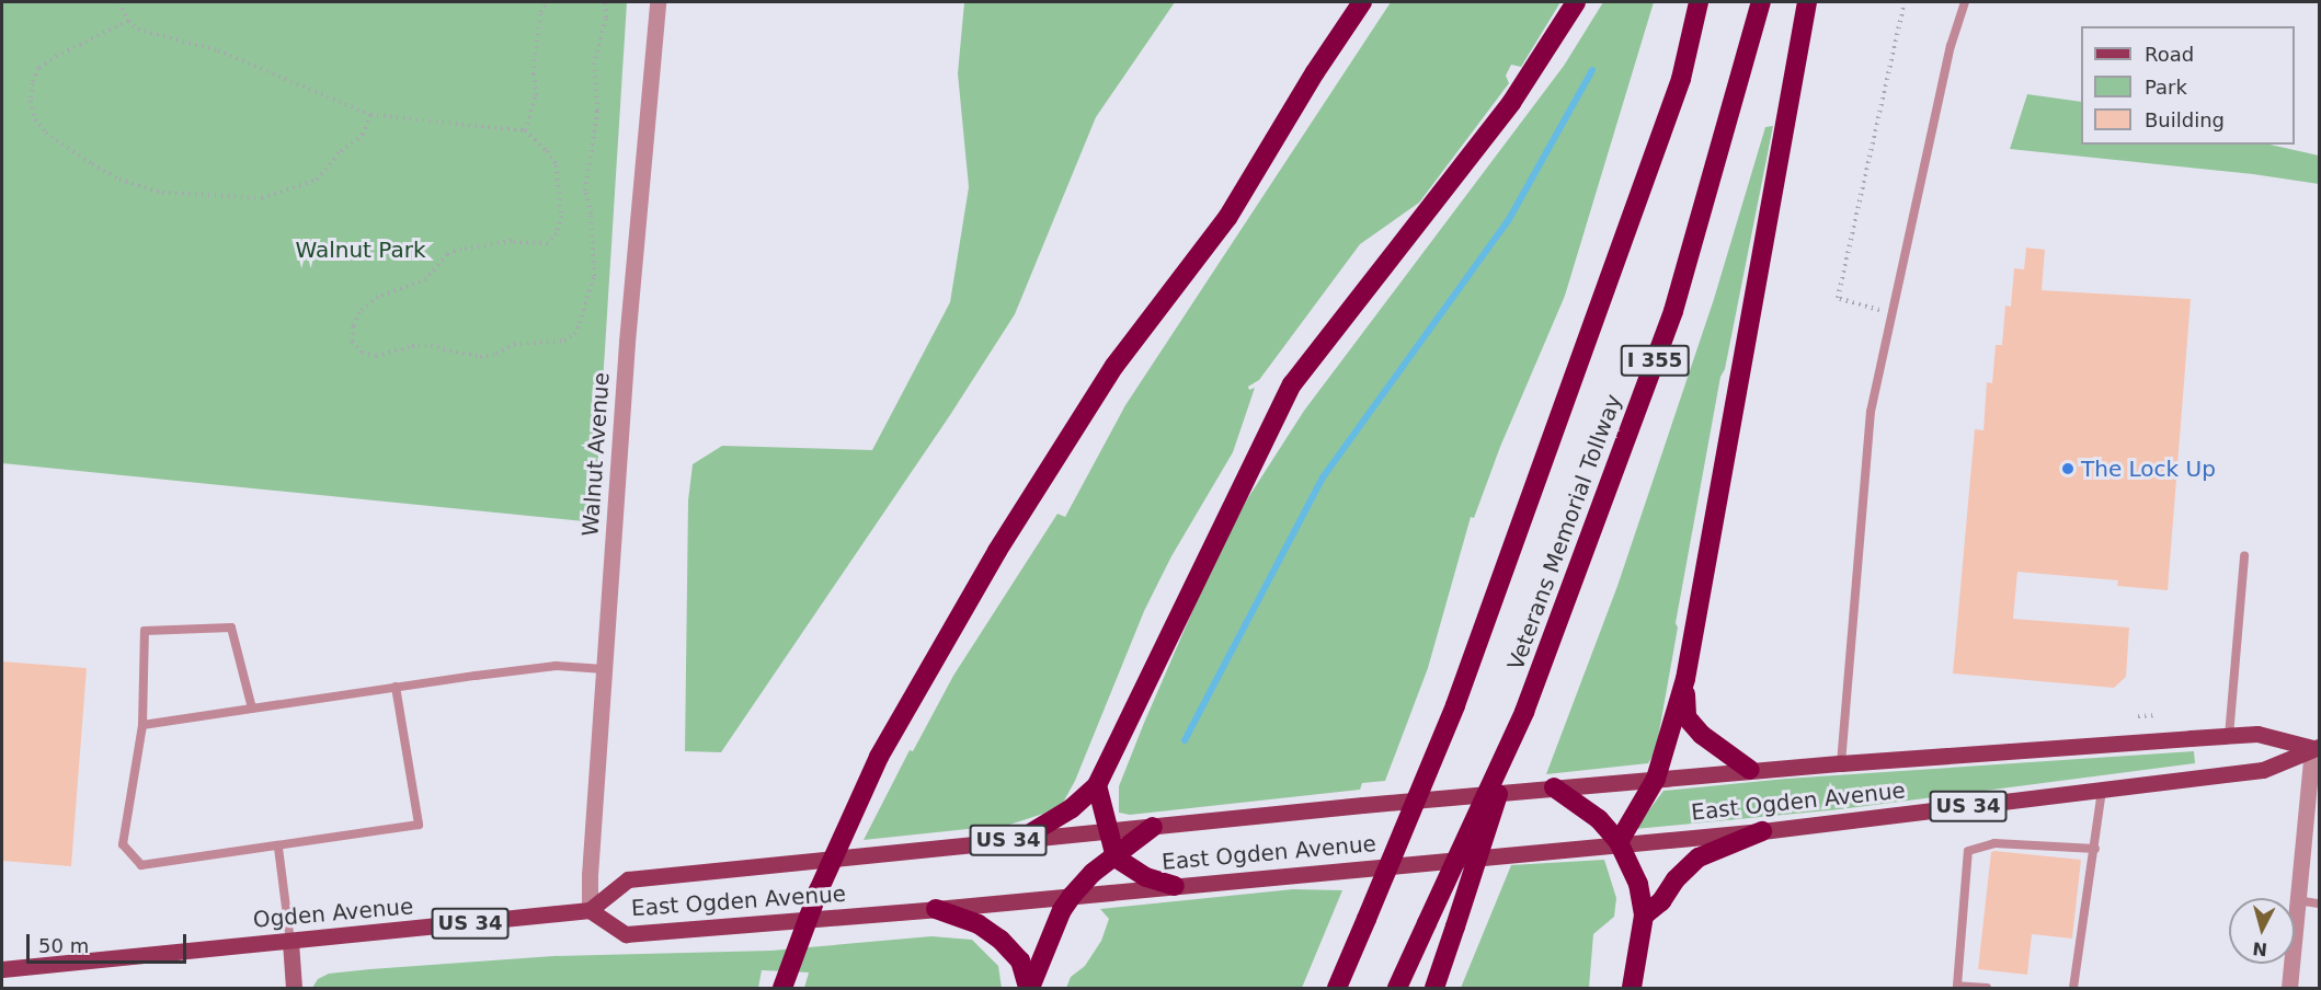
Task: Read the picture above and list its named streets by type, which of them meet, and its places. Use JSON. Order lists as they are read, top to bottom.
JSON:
{
  "streets": {
    "highway": ["I 355", "Veterans Memorial Tollway"],
    "main road": ["East Ogden Avenue", "US 34", "Ogden Avenue"],
    "street": ["Walnut Avenue"]
  },
  "crossings": [
    ["Walnut Avenue", "East Ogden Avenue"],
    ["Walnut Avenue", "Ogden Avenue"],
    ["East Ogden Avenue", "Ogden Avenue"]
  ],
  "parks": ["Walnut Park"],
  "places": ["The Lock Up"],
  "legend": ["Road", "Park", "Building"],
  "scale_bar": "50 m",
  "north": "bottom"
}
